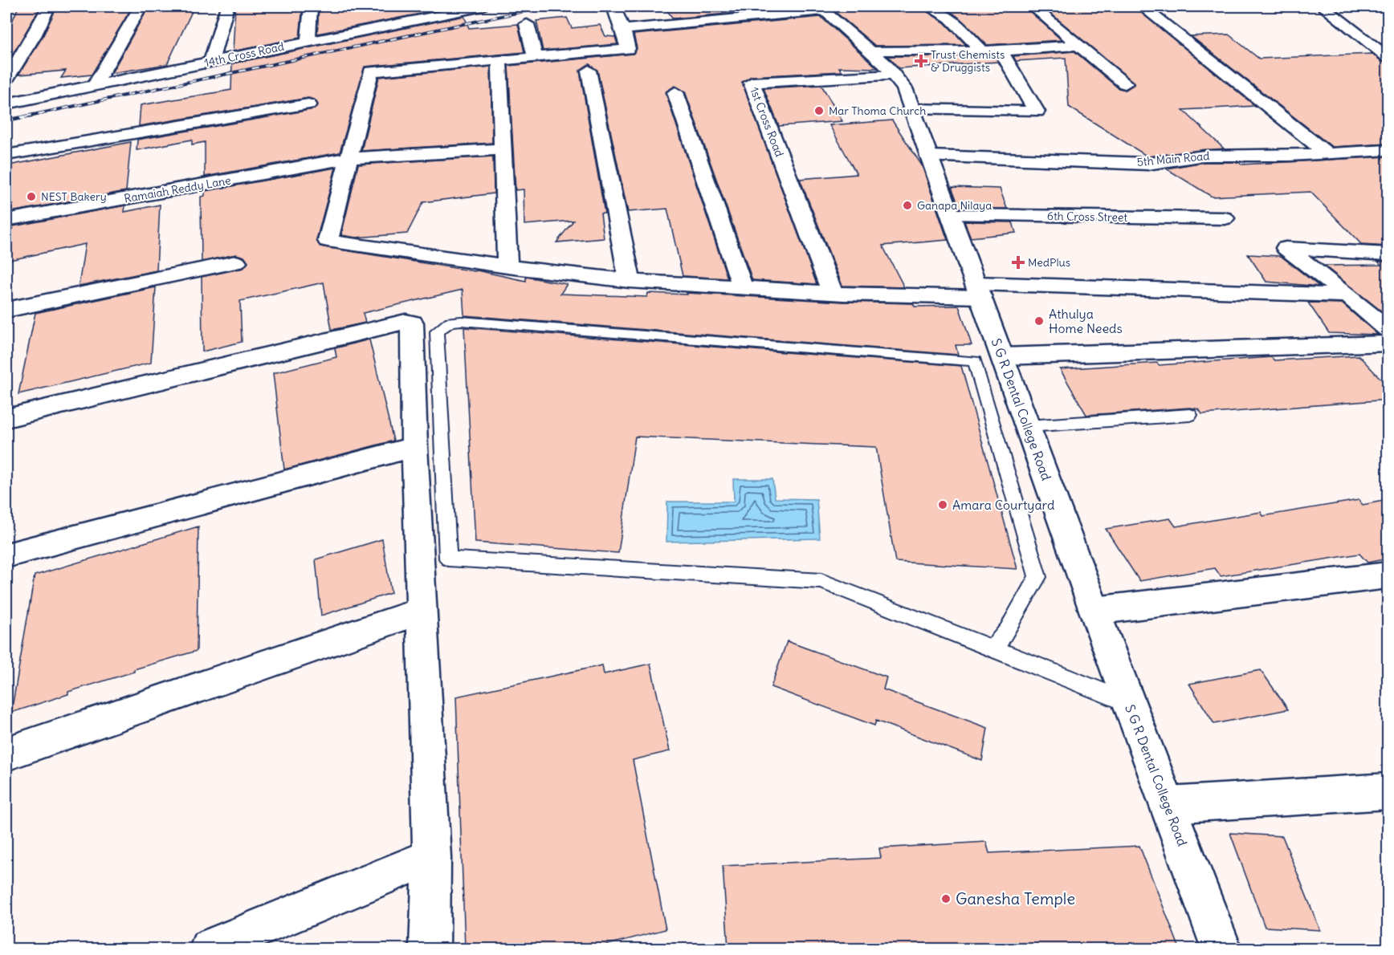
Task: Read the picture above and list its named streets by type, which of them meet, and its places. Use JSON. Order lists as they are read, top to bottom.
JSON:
{
  "streets": {
    "street": [
      "14th Cross Road",
      "1st Cross Road",
      "5th Main Road",
      "Ramaiah Reddy Lane",
      "6th Cross Street",
      "S G R Dental College Road"
    ]
  },
  "crossings": [
    ["1st Cross Road", "S G R Dental College Road"],
    ["5th Main Road", "S G R Dental College Road"],
    ["6th Cross Street", "S G R Dental College Road"]
  ],
  "places": {
    "health": ["Trust Chemists & Druggists", "MedPlus"],
    "other": [
      "Mar Thoma Church",
      "NEST Bakery",
      "Ganapa Nilaya",
      "Athulya Home Needs",
      "Amara Courtyard",
      "Ganesha Temple"
    ]
  }
}
